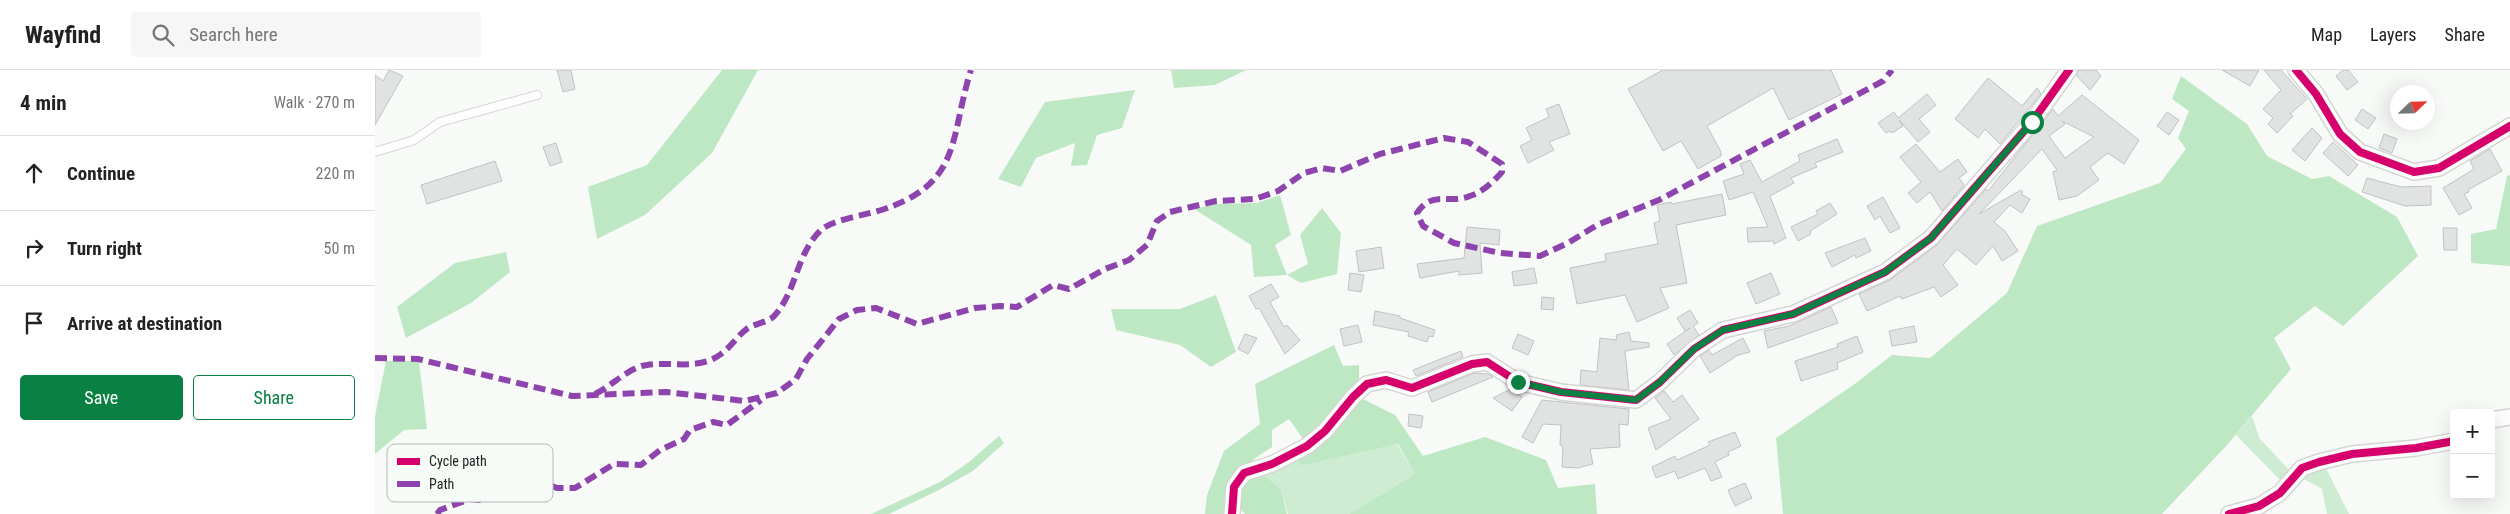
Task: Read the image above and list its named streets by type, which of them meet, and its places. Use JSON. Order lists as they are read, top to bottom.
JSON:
{
  "legend": ["Cycle path", "Path"],
  "north": "top right",
  "page": {
    "header": "Wayfind",
    "search": "Search here",
    "nav": ["Map", "Layers", "Share"],
    "heading": ["4 min", "Walk · 270 m"],
    "list": [
      ["Continue", "220 m"],
      ["Turn right", "50 m"],
      "Arrive at destination"
    ],
    "buttons": ["Save", "Share"],
    "map_buttons": ["+", "−"]
  }
}
